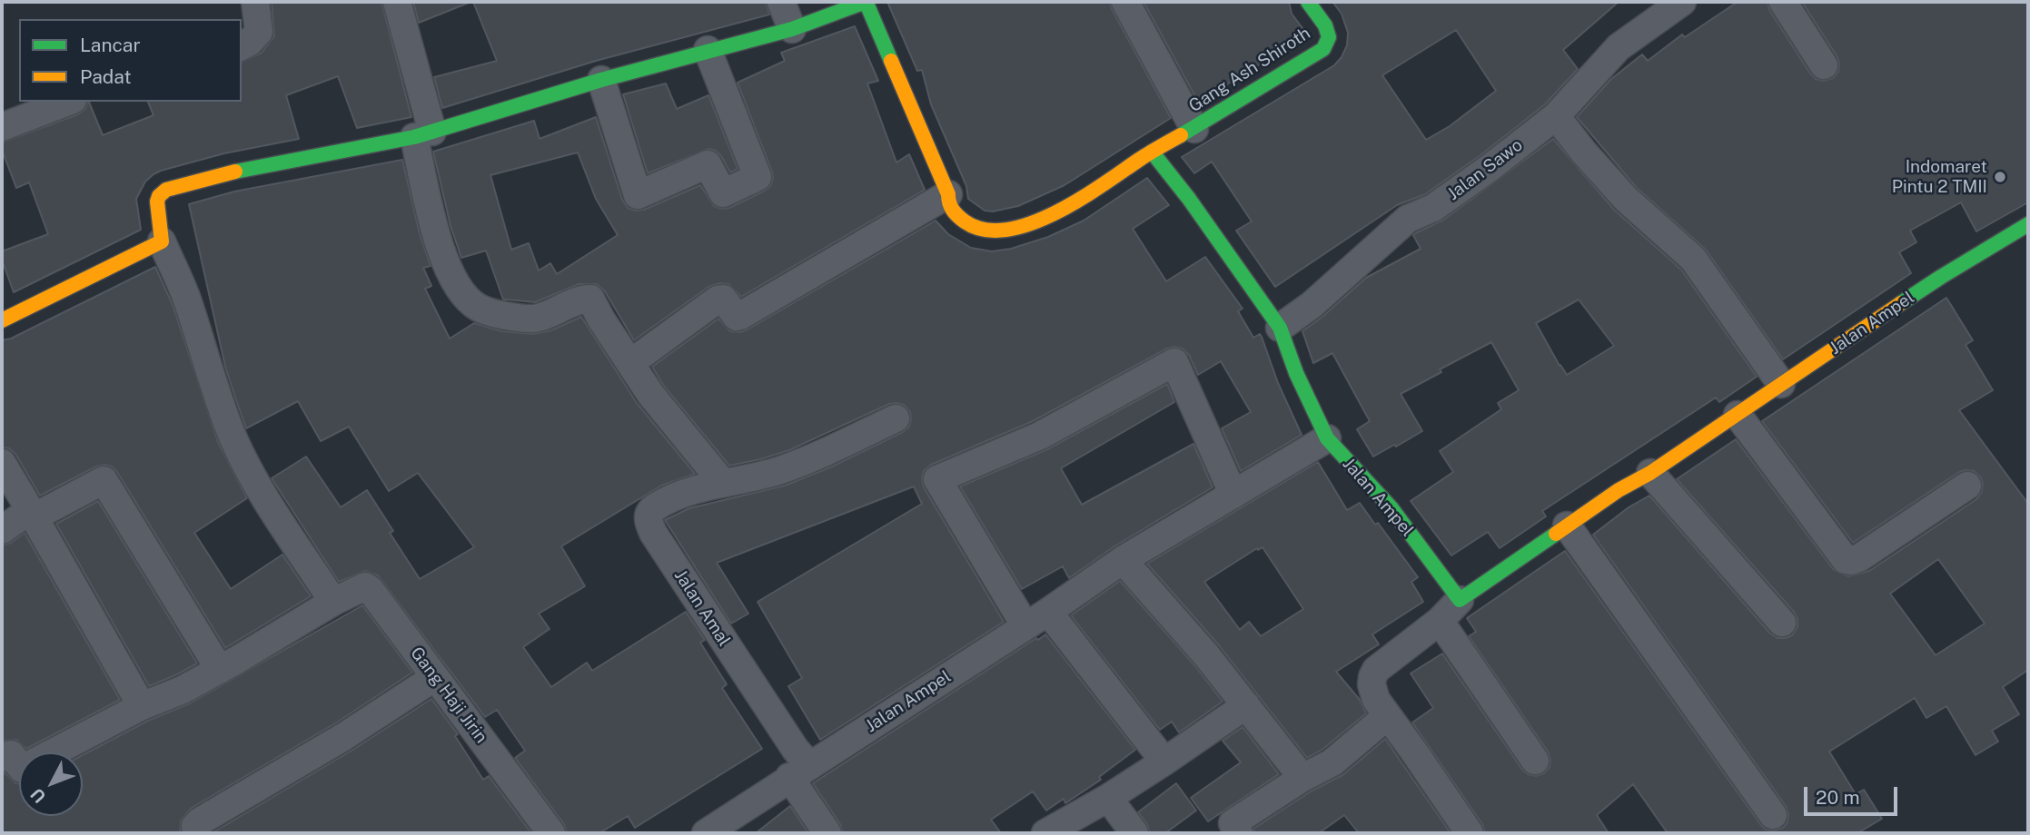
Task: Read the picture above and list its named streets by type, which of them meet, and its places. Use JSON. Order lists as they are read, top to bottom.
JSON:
{
  "streets": {
    "street": [
      "Gang Ash Shiroth",
      "Jalan Sawo",
      "Jalan Ampel",
      "Jalan Amal",
      "Gang Haji Jirin"
    ]
  },
  "crossings": [
    ["Jalan Ampel", "Jalan Amal"]
  ],
  "places": ["Indomaret Pintu 2 TMII"],
  "legend": ["Lancar", "Padat"],
  "scale_bar": "20 m",
  "north": "bottom left"
}
